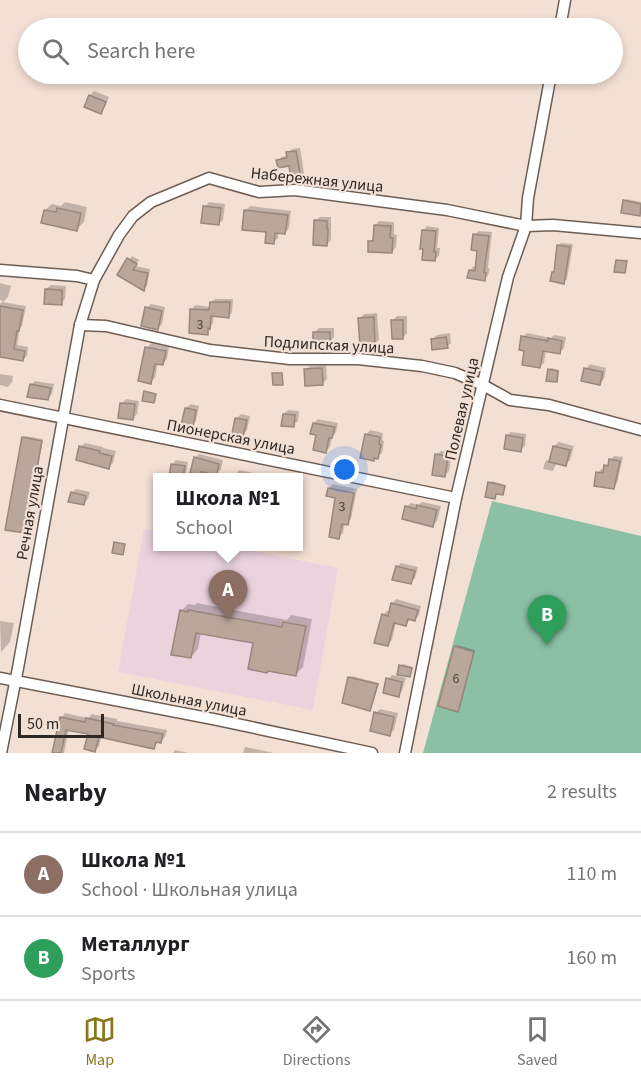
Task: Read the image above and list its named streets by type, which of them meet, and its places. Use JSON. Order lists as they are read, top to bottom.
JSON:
{
  "streets": {
    "street": [
      "Набережная улица",
      "Подлипская улица",
      "Полевая улица",
      "Пионерская улица",
      "Речная улица",
      "Школьная улица"
    ]
  },
  "crossings": [
    ["Набережная улица", "Полевая улица"],
    ["Набережная улица", "Речная улица"],
    ["Подлипская улица", "Полевая улица"],
    ["Подлипская улица", "Речная улица"],
    ["Полевая улица", "Пионерская улица"],
    ["Пионерская улица", "Речная улица"],
    ["Речная улица", "Школьная улица"]
  ],
  "house_numbers": ["3", "3", "6"],
  "scale_bar": "50 m",
  "page": {
    "search": "Search here",
    "popup": ["Школа №1", "School"],
    "pins": ["A", "B"],
    "scale": "50 m",
    "heading": ["Nearby", "2 results"],
    "list": [
      {
        "mark": "A",
        "name": "Школа №1",
        "note": "School · Школьная улица",
        "value": "110 m"
      },
      {
        "mark": "B",
        "name": "Металлург",
        "note": "Sports",
        "value": "160 m"
      }
    ],
    "nav": ["Map", "Directions", "Saved"]
  }
}
